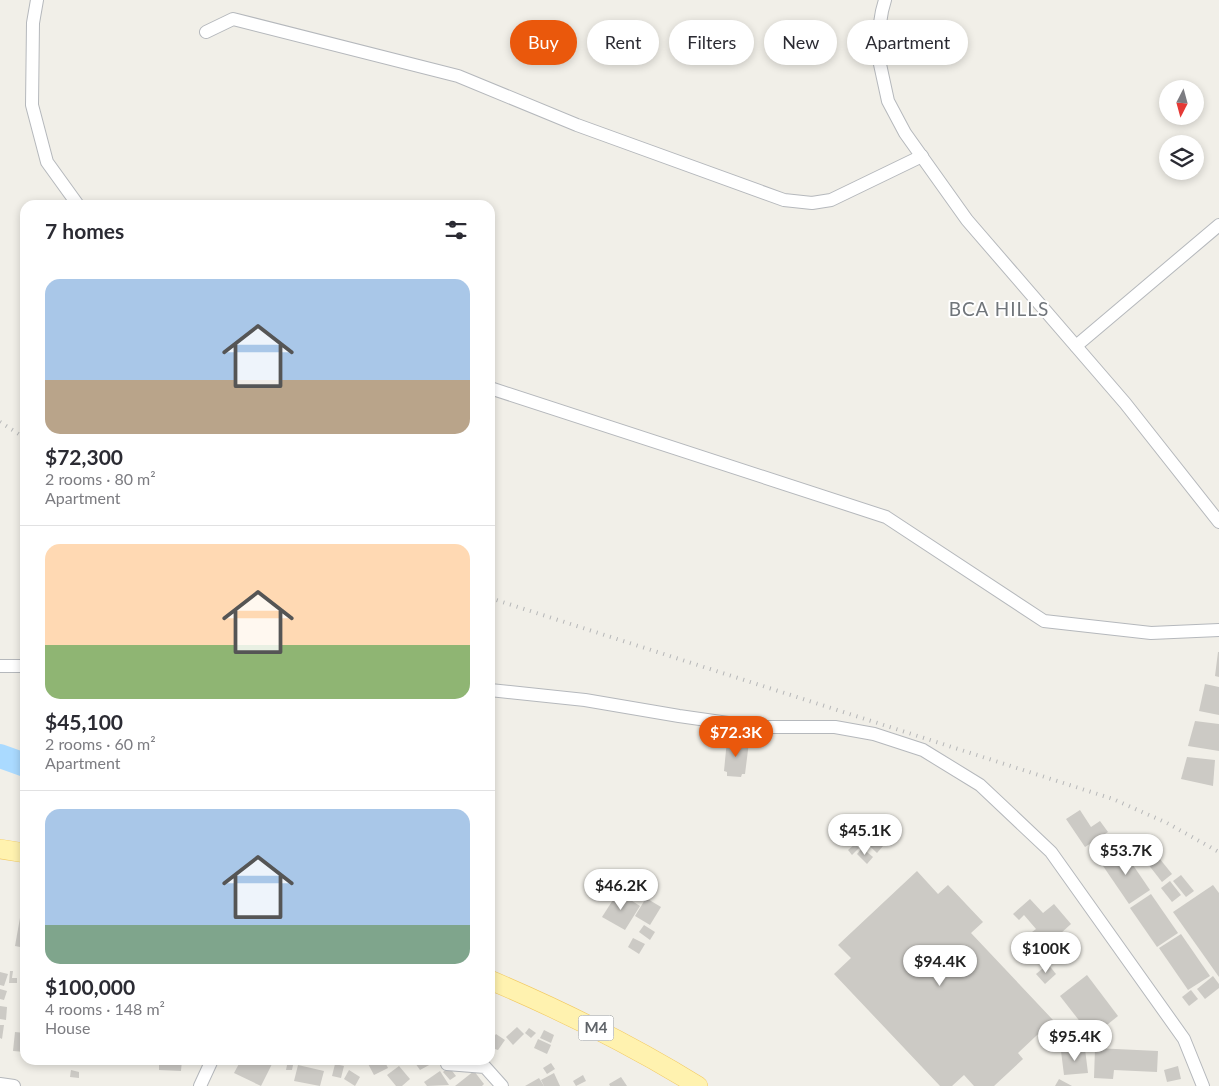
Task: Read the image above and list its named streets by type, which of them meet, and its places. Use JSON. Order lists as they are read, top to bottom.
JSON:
{
  "streets": {
    "main road": ["M4"]
  },
  "districts": ["BCA HILLS"],
  "north": "bottom",
  "page": {
    "chip": [
      "Buy",
      "Rent",
      "Filters",
      "New",
      "Apartment"
    ],
    "heading": "7 homes",
    "list": [
      {
        "name": "$72,300",
        "note": "2 rooms · 80 m² · Apartment"
      },
      {
        "name": "$45,100",
        "note": "2 rooms · 60 m² · Apartment"
      },
      {
        "name": "$100,000",
        "note": "4 rooms · 148 m² · House"
      }
    ],
    "price": [
      "$72.3K",
      "$45.1K",
      "$53.7K",
      "$46.2K",
      "$100K",
      "$94.4K",
      "$95.4K"
    ]
  }
}
